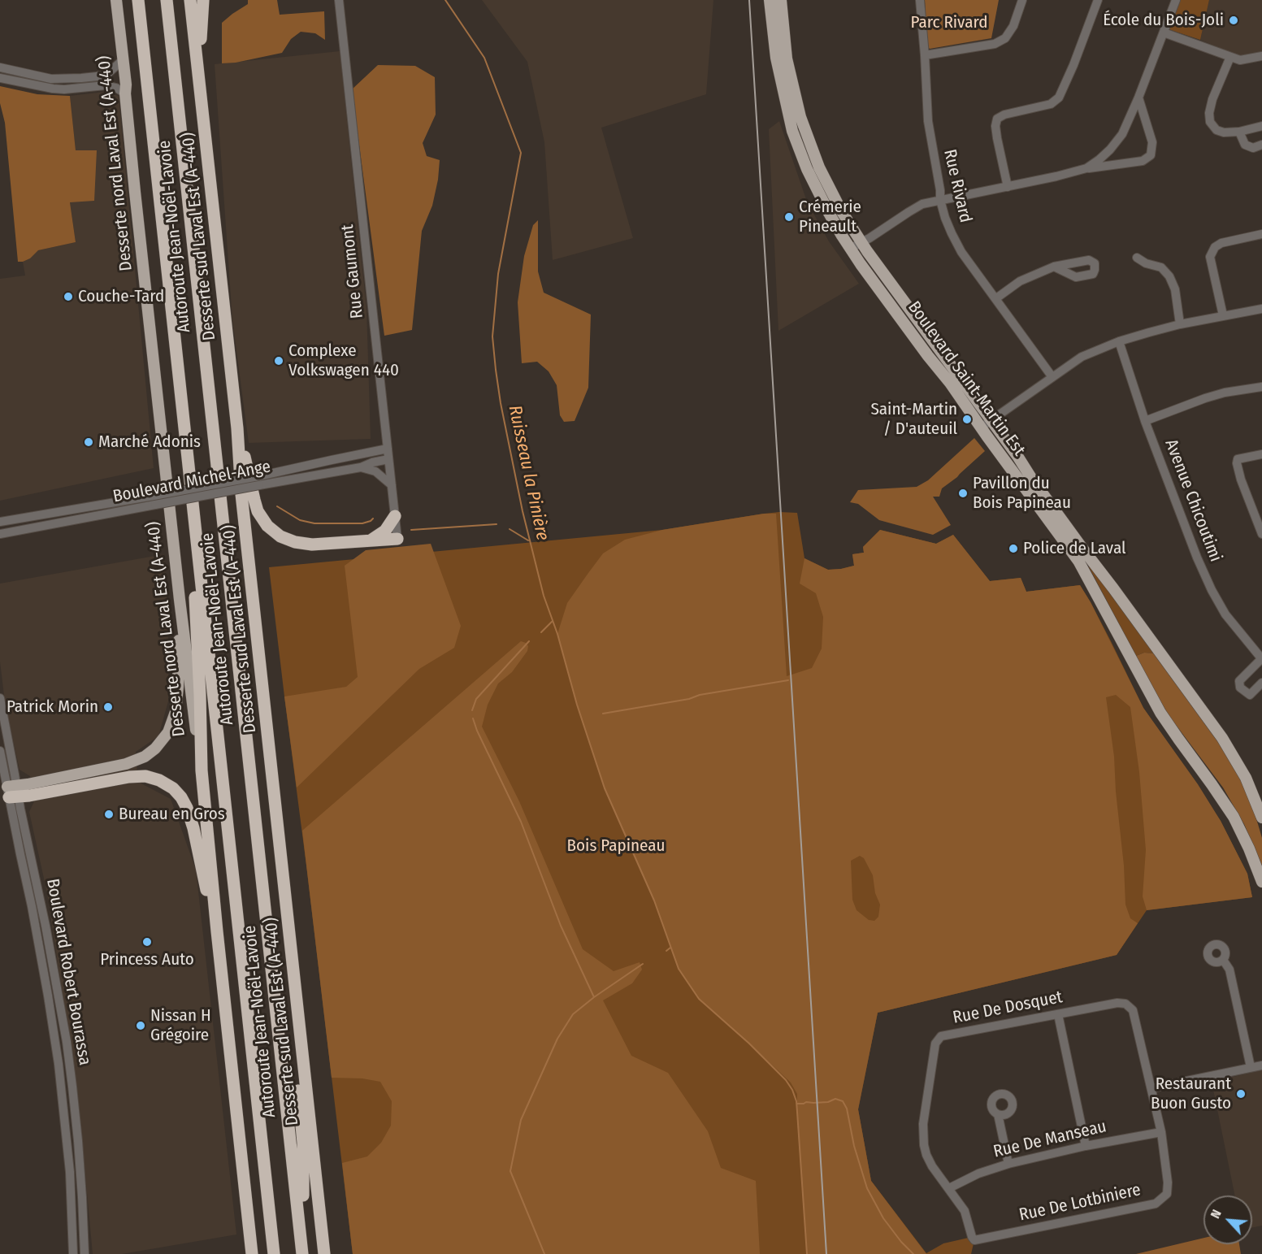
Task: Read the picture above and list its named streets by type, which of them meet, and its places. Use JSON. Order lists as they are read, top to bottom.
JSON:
{
  "streets": {
    "highway": ["Desserte nord Laval Est (A-440)", "Autoroute Jean-Noël-Lavoie", "Desserte sud Laval Est (A-440)"],
    "main road": ["Boulevard Saint-Martin Est"],
    "street": [
      "Rue Rivard",
      "Rue Gaumont",
      "Boulevard Michel-Ange",
      "Avenue Chicoutimi",
      "Boulevard Robert Bourassa",
      "Rue De Dosquet",
      "Rue De Manseau",
      "Rue De Lotbiniere"
    ]
  },
  "crossings": [
    ["Rue Gaumont", "Boulevard Michel-Ange"],
    ["Rue De Dosquet", "Rue De Manseau"],
    ["Rue De Dosquet", "Rue De Lotbiniere"],
    ["Rue De Manseau", "Rue De Lotbiniere"]
  ],
  "water": ["Ruisseau la Pinière"],
  "parks": ["Parc Rivard", "Bois Papineau"],
  "places": [
    "École du Bois-Joli",
    "Crémerie Pineault",
    "Couche-Tard",
    "Complexe Volkswagen 440",
    "Saint-Martin / D'auteuil",
    "Marché Adonis",
    "Pavillon du Bois Papineau",
    "Police de Laval",
    "Patrick Morin",
    "Bureau en Gros",
    "Princess Auto",
    "Nissan H Grégoire",
    "Restaurant Buon Gusto"
  ],
  "north": "top left"
}
